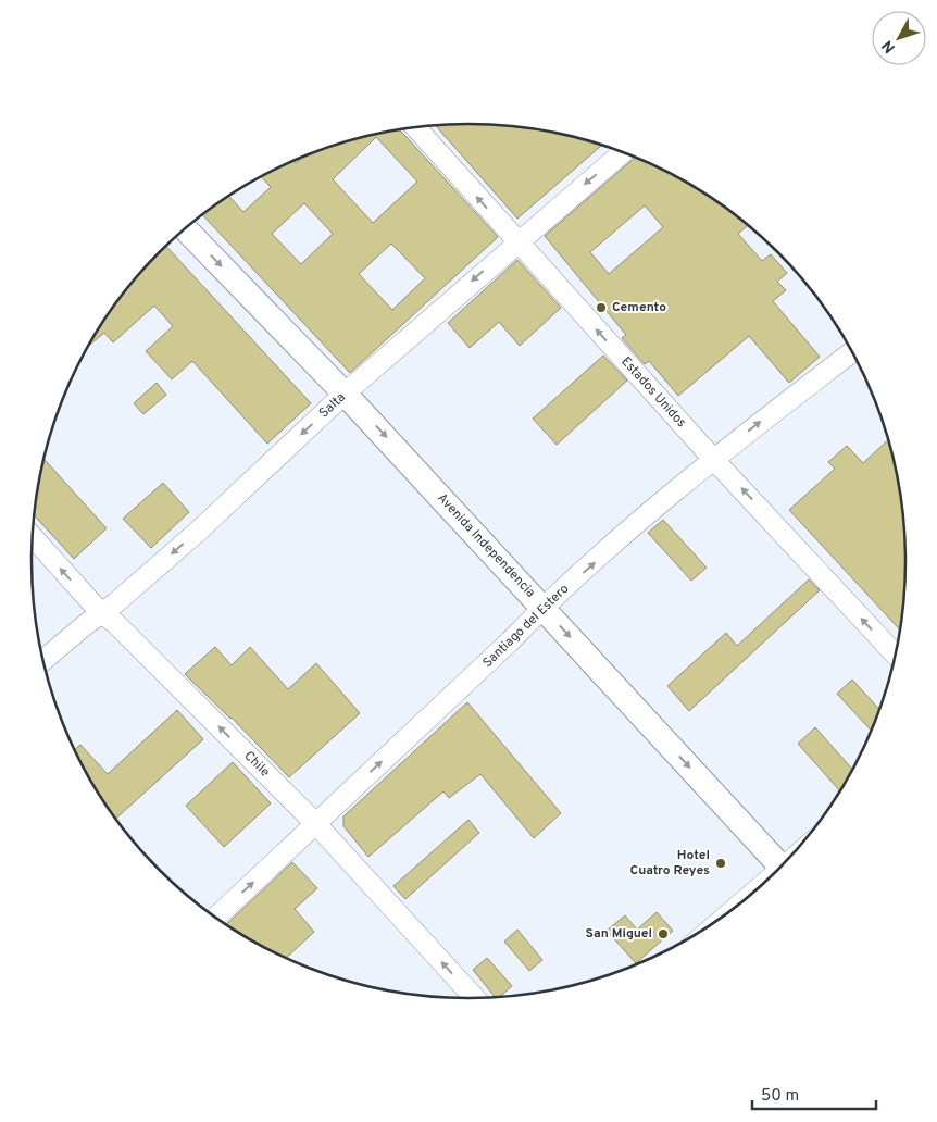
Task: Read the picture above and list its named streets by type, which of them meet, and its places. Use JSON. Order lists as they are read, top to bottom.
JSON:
{
  "streets": {
    "main road": ["Avenida Independencia"],
    "street": [
      "Estados Unidos",
      "Salta",
      "Santiago del Estero",
      "Chile"
    ]
  },
  "crossings": [
    ["Estados Unidos", "Salta"],
    ["Estados Unidos", "Santiago del Estero"],
    ["Salta", "Avenida Independencia"],
    ["Salta", "Chile"],
    ["Avenida Independencia", "Santiago del Estero"],
    ["Santiago del Estero", "Chile"]
  ],
  "one_way": [
    "Estados Unidos",
    "Salta",
    "Avenida Independencia",
    "Santiago del Estero",
    "Chile"
  ],
  "places": ["Cemento", "Hotel Cuatro Reyes", "San Miguel"],
  "scale_bar": "50 m",
  "north": "bottom left"
}
